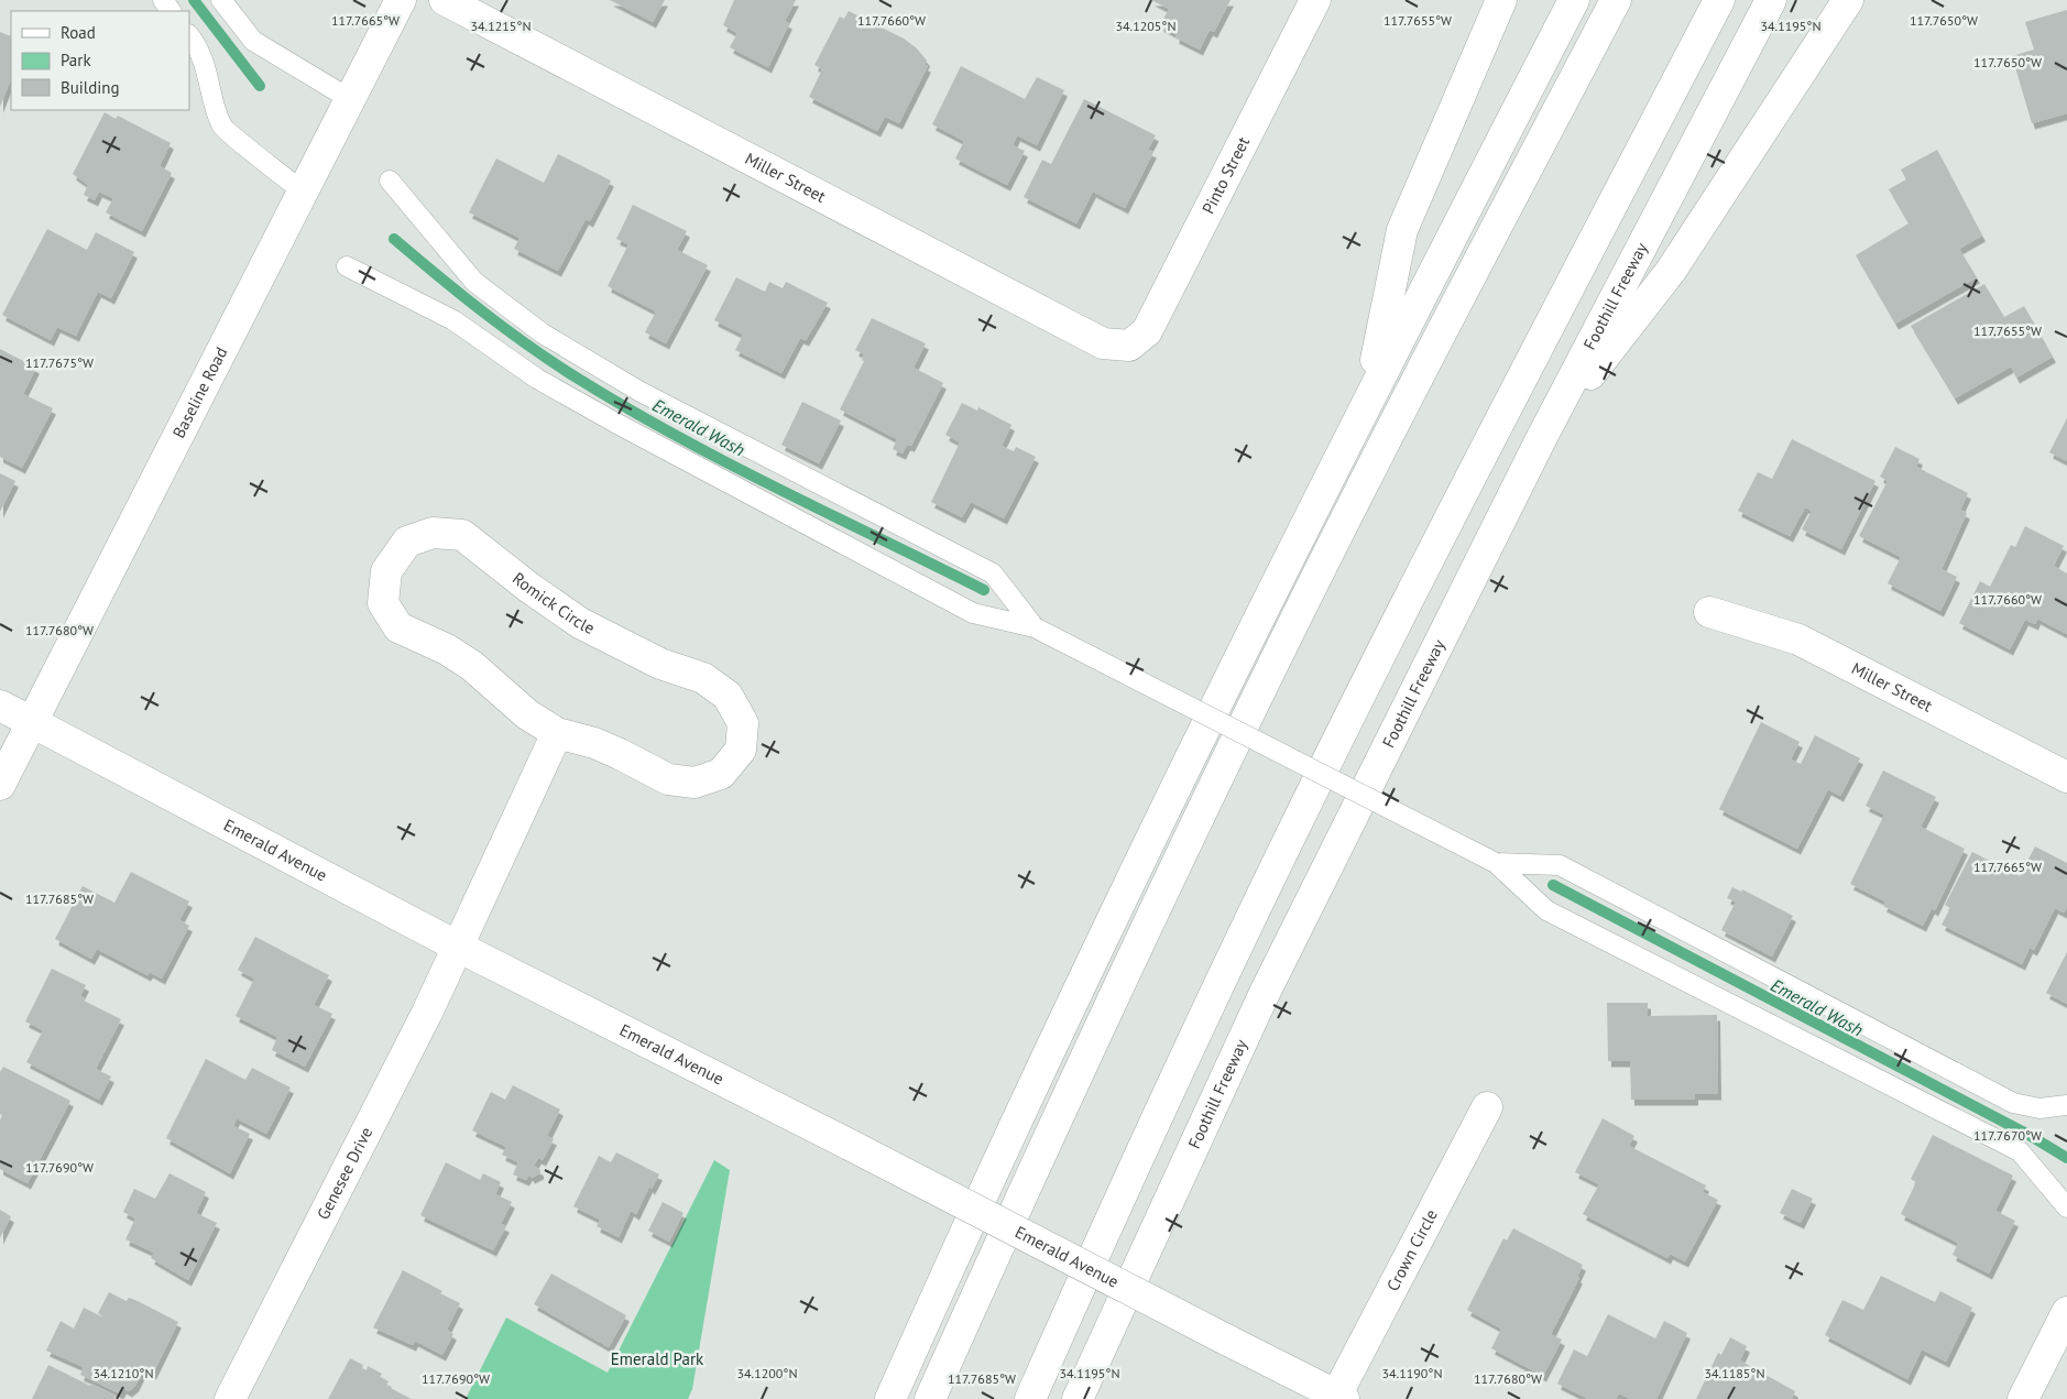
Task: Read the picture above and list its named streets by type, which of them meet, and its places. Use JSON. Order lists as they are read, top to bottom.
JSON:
{
  "streets": {
    "main road": [
      "Pinto Street",
      "Miller Street",
      "Foothill Freeway",
      "Baseline Road",
      "Romick Circle",
      "Emerald Avenue",
      "Genesee Drive",
      "Crown Circle"
    ]
  },
  "crossings": [
    ["Pinto Street", "Miller Street"],
    ["Baseline Road", "Emerald Avenue"],
    ["Emerald Avenue", "Genesee Drive"],
    ["Emerald Avenue", "Crown Circle"]
  ],
  "water": ["Emerald Wash"],
  "parks": ["Emerald Park"],
  "legend": ["Road", "Park", "Building"],
  "coordinates": [
    "117.7665°W",
    "117.7660°W",
    "117.7655°W",
    "117.7650°W",
    "34.1215°N",
    "34.1205°N",
    "34.1195°N",
    "117.7675°W",
    "117.7680°W",
    "117.7685°W",
    "117.7670°W",
    "117.7690°W",
    "34.1210°N",
    "34.1200°N",
    "34.1190°N",
    "34.1185°N"
  ]
}
